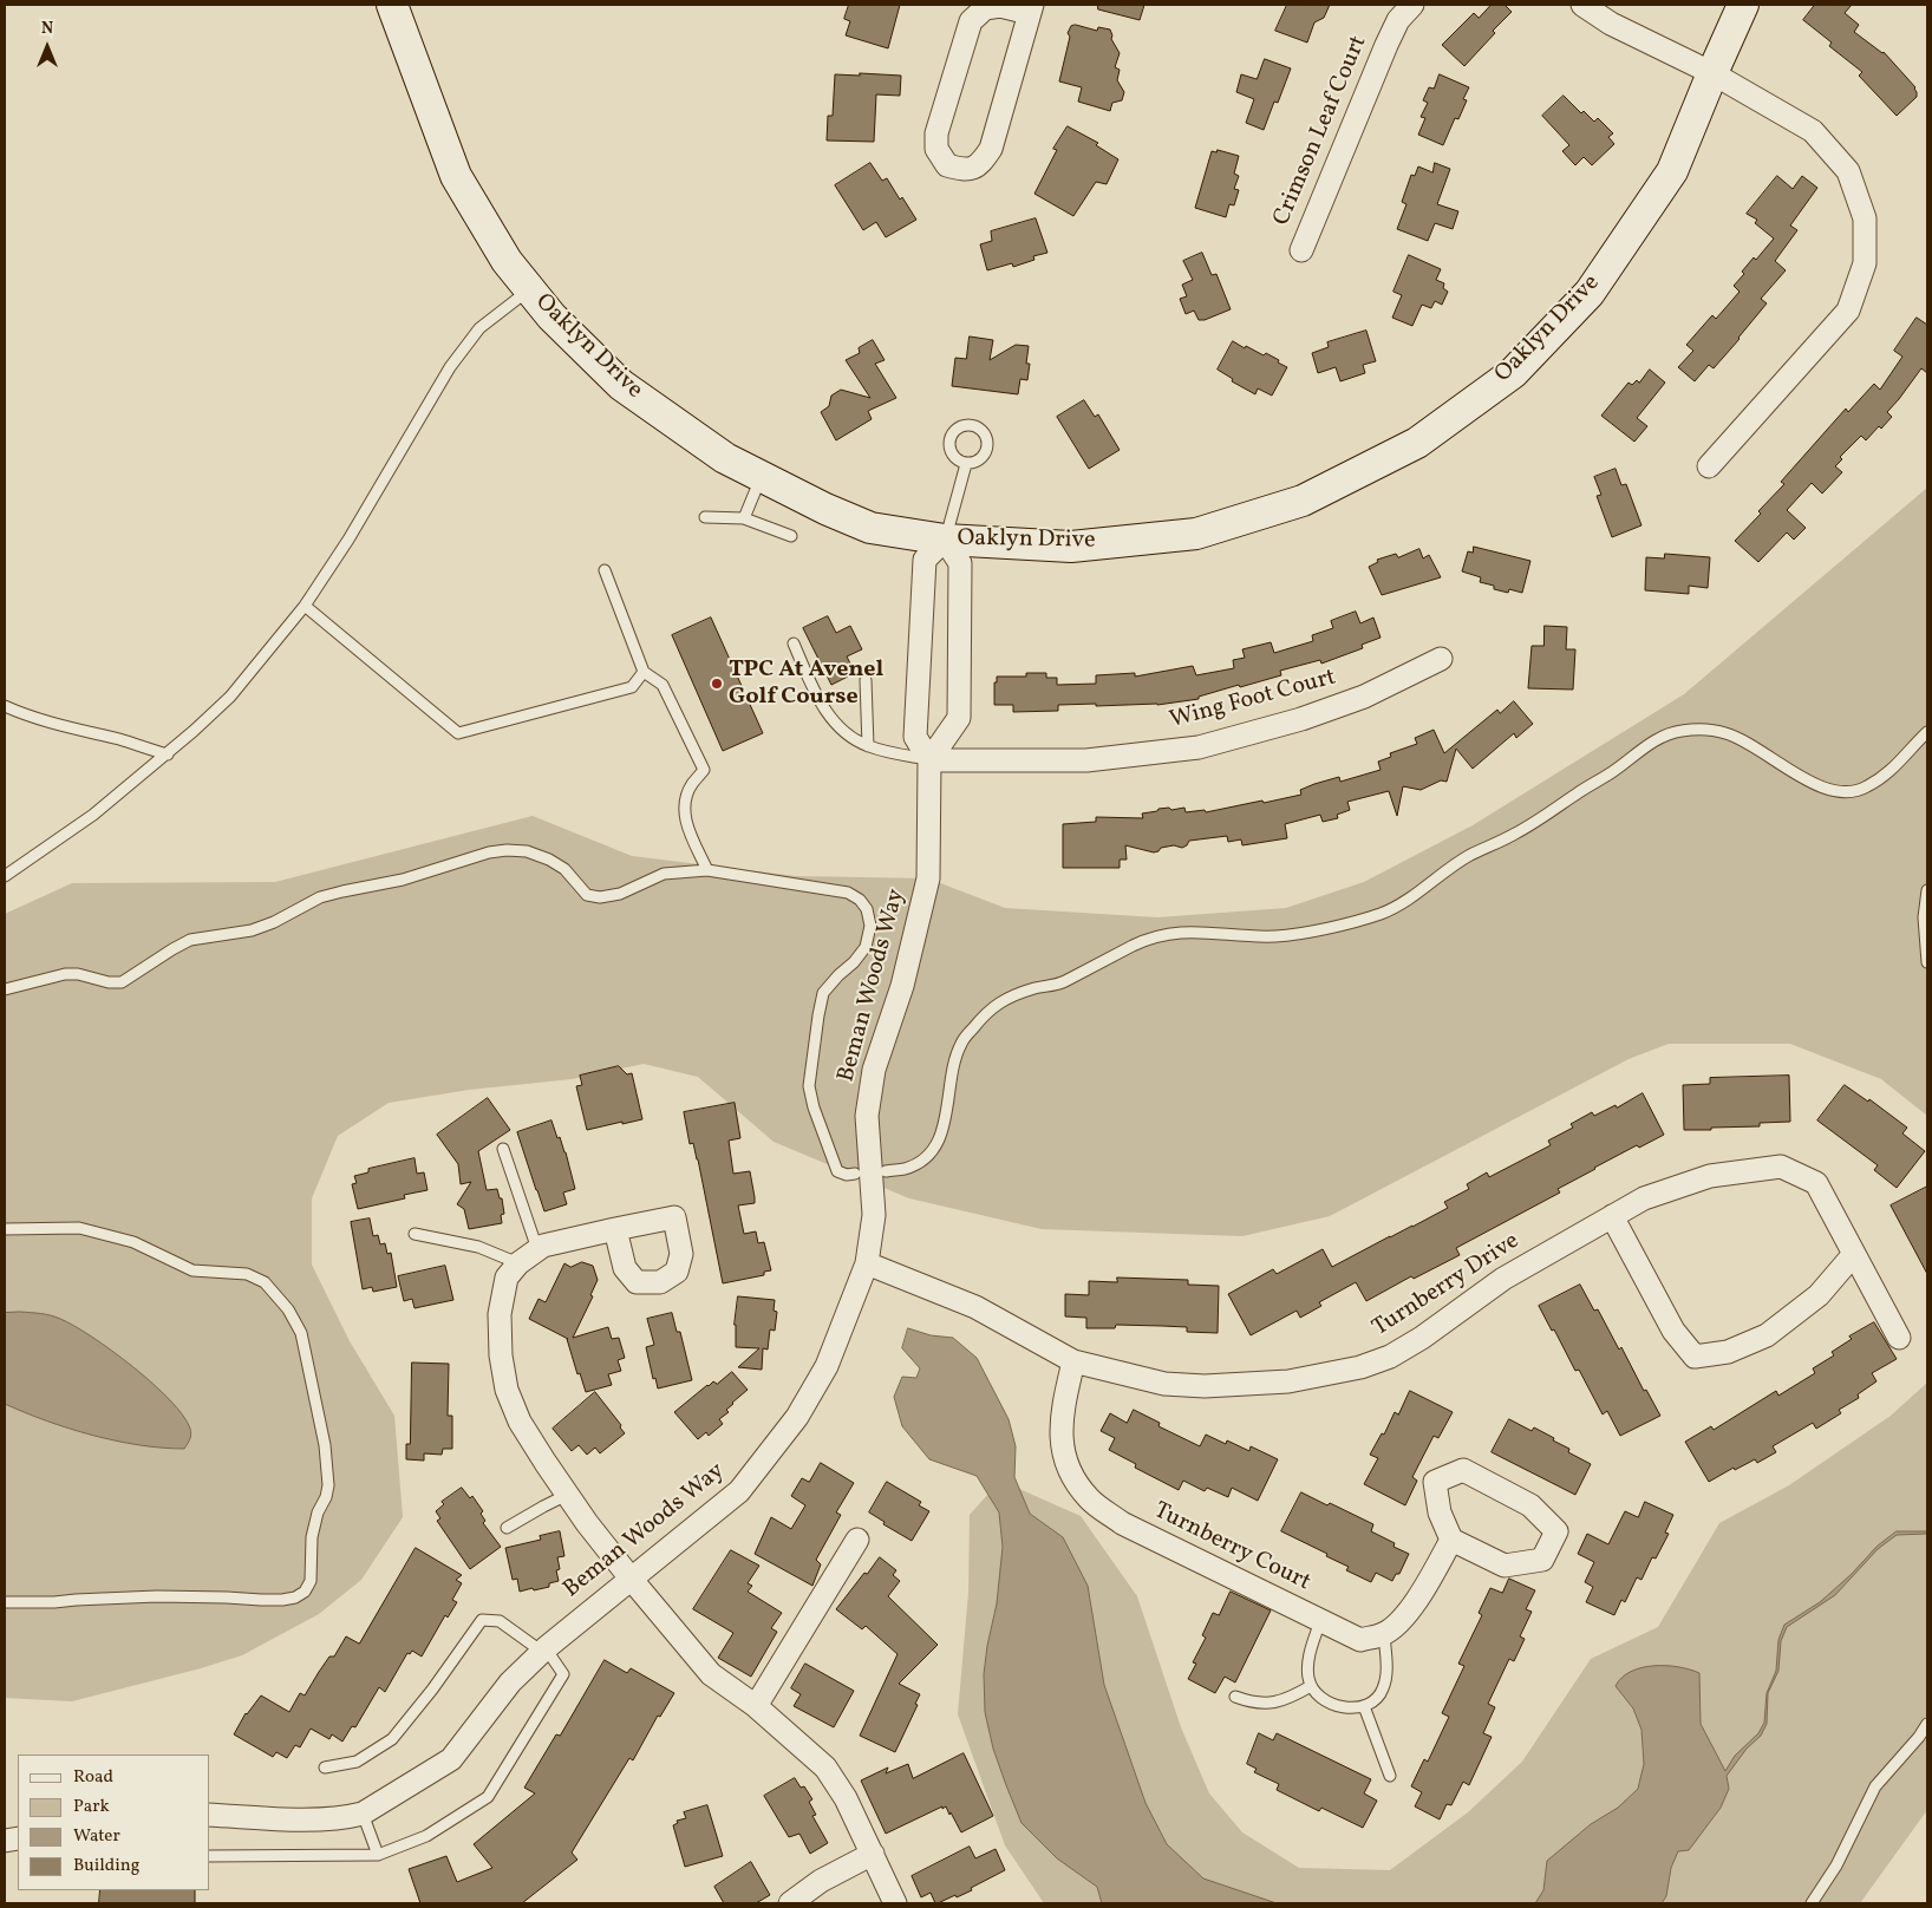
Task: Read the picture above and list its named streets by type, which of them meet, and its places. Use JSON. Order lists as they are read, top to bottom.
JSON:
{
  "streets": {
    "street": [
      "Crimson Leaf Court",
      "Oaklyn Drive",
      "Wing Foot Court",
      "Beman Woods Way",
      "Turnberry Drive",
      "Turnberry Court"
    ]
  },
  "crossings": [
    ["Oaklyn Drive", "Beman Woods Way"],
    ["Wing Foot Court", "Beman Woods Way"],
    ["Beman Woods Way", "Turnberry Drive"],
    ["Turnberry Drive", "Turnberry Court"]
  ],
  "places": ["TPC At Avenel Golf Course"],
  "legend": [
    "Road",
    "Park",
    "Water",
    "Building"
  ],
  "north": "top"
}
